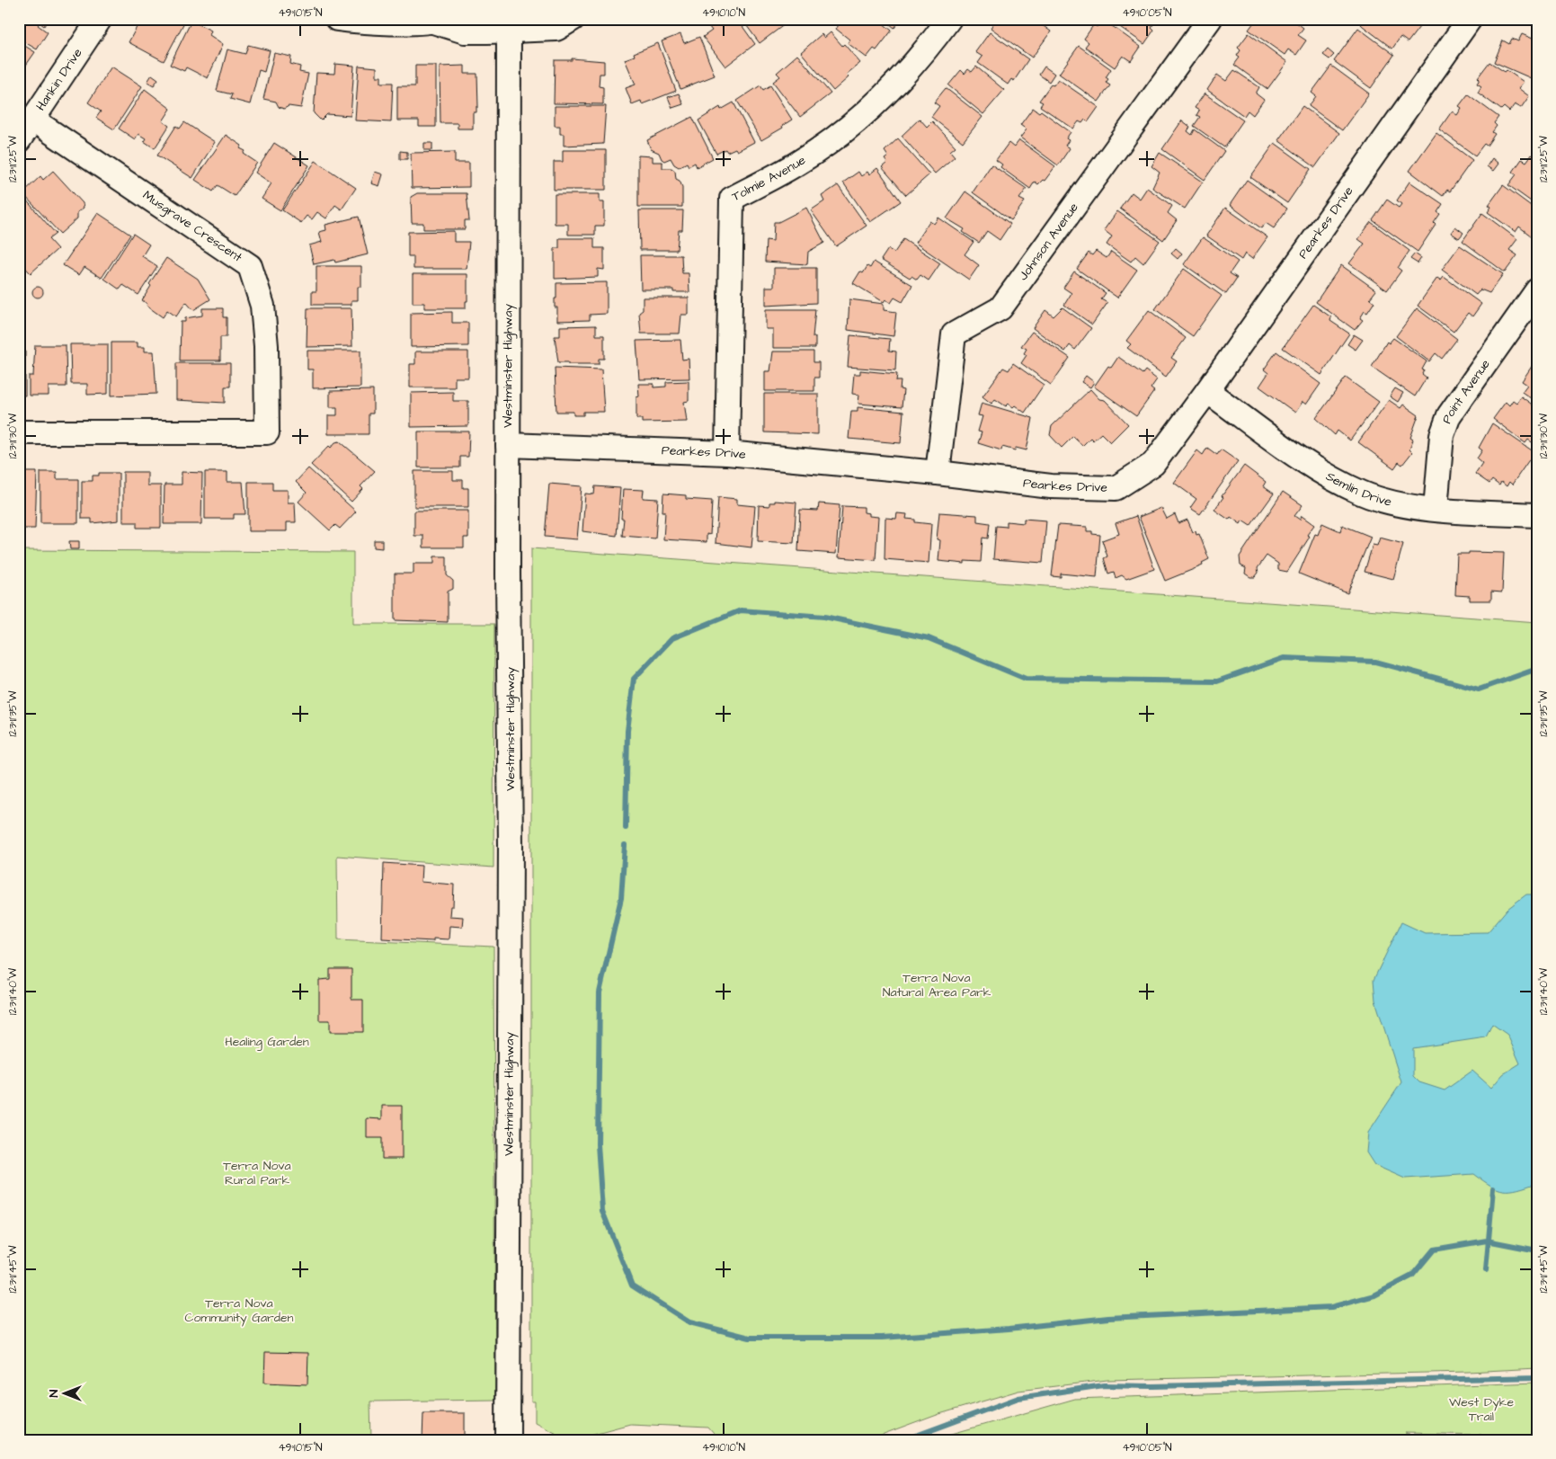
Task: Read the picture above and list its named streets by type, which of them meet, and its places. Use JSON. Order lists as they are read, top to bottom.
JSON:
{
  "streets": {
    "street": [
      "Hankin Drive",
      "Tolmie Avenue",
      "Pearkes Drive",
      "Musgrave Crescent",
      "Johnson Avenue",
      "Westminster Highway",
      "Point Avenue",
      "Semlin Drive"
    ]
  },
  "crossings": [
    ["Hankin Drive", "Musgrave Crescent"],
    ["Tolmie Avenue", "Pearkes Drive"],
    ["Pearkes Drive", "Johnson Avenue"],
    ["Pearkes Drive", "Westminster Highway"],
    ["Pearkes Drive", "Semlin Drive"],
    ["Point Avenue", "Semlin Drive"]
  ],
  "parks": [
    "Terra Nova Natural Area Park",
    "Healing Garden",
    "Terra Nova Rural Park",
    "Terra Nova Community Garden",
    "West Dyke Trail"
  ],
  "north": "left",
  "coordinates": [
    "49°10'15\"N",
    "49°10'10\"N",
    "49°10'05\"N",
    "123°11'25\"W",
    "123°11'30\"W",
    "123°11'35\"W",
    "123°11'40\"W",
    "123°11'45\"W"
  ]
}
